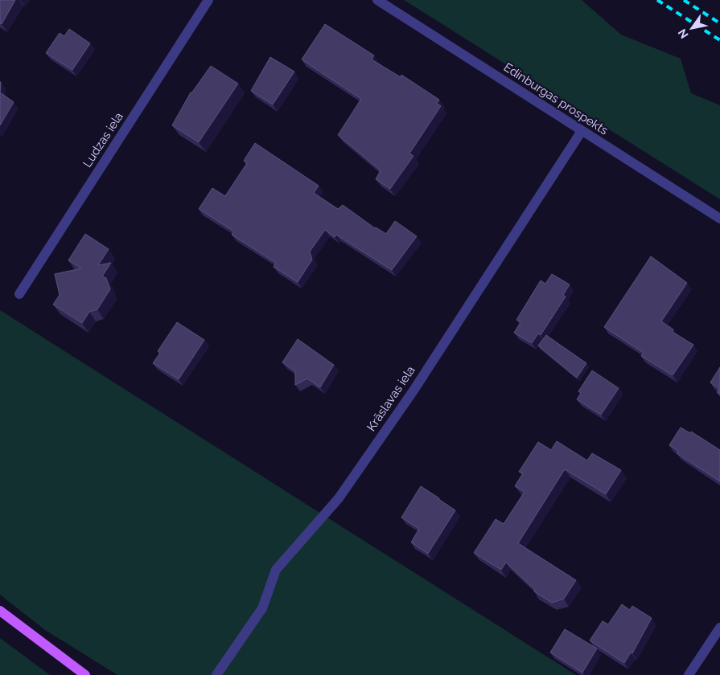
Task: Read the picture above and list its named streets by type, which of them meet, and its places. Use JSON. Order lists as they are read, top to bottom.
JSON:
{
  "streets": {
    "street": ["Edinburgas prospekts", "Ludzas iela", "Krāslavas iela"]
  },
  "crossings": [
    ["Edinburgas prospekts", "Krāslavas iela"]
  ],
  "north": "bottom left"
}
